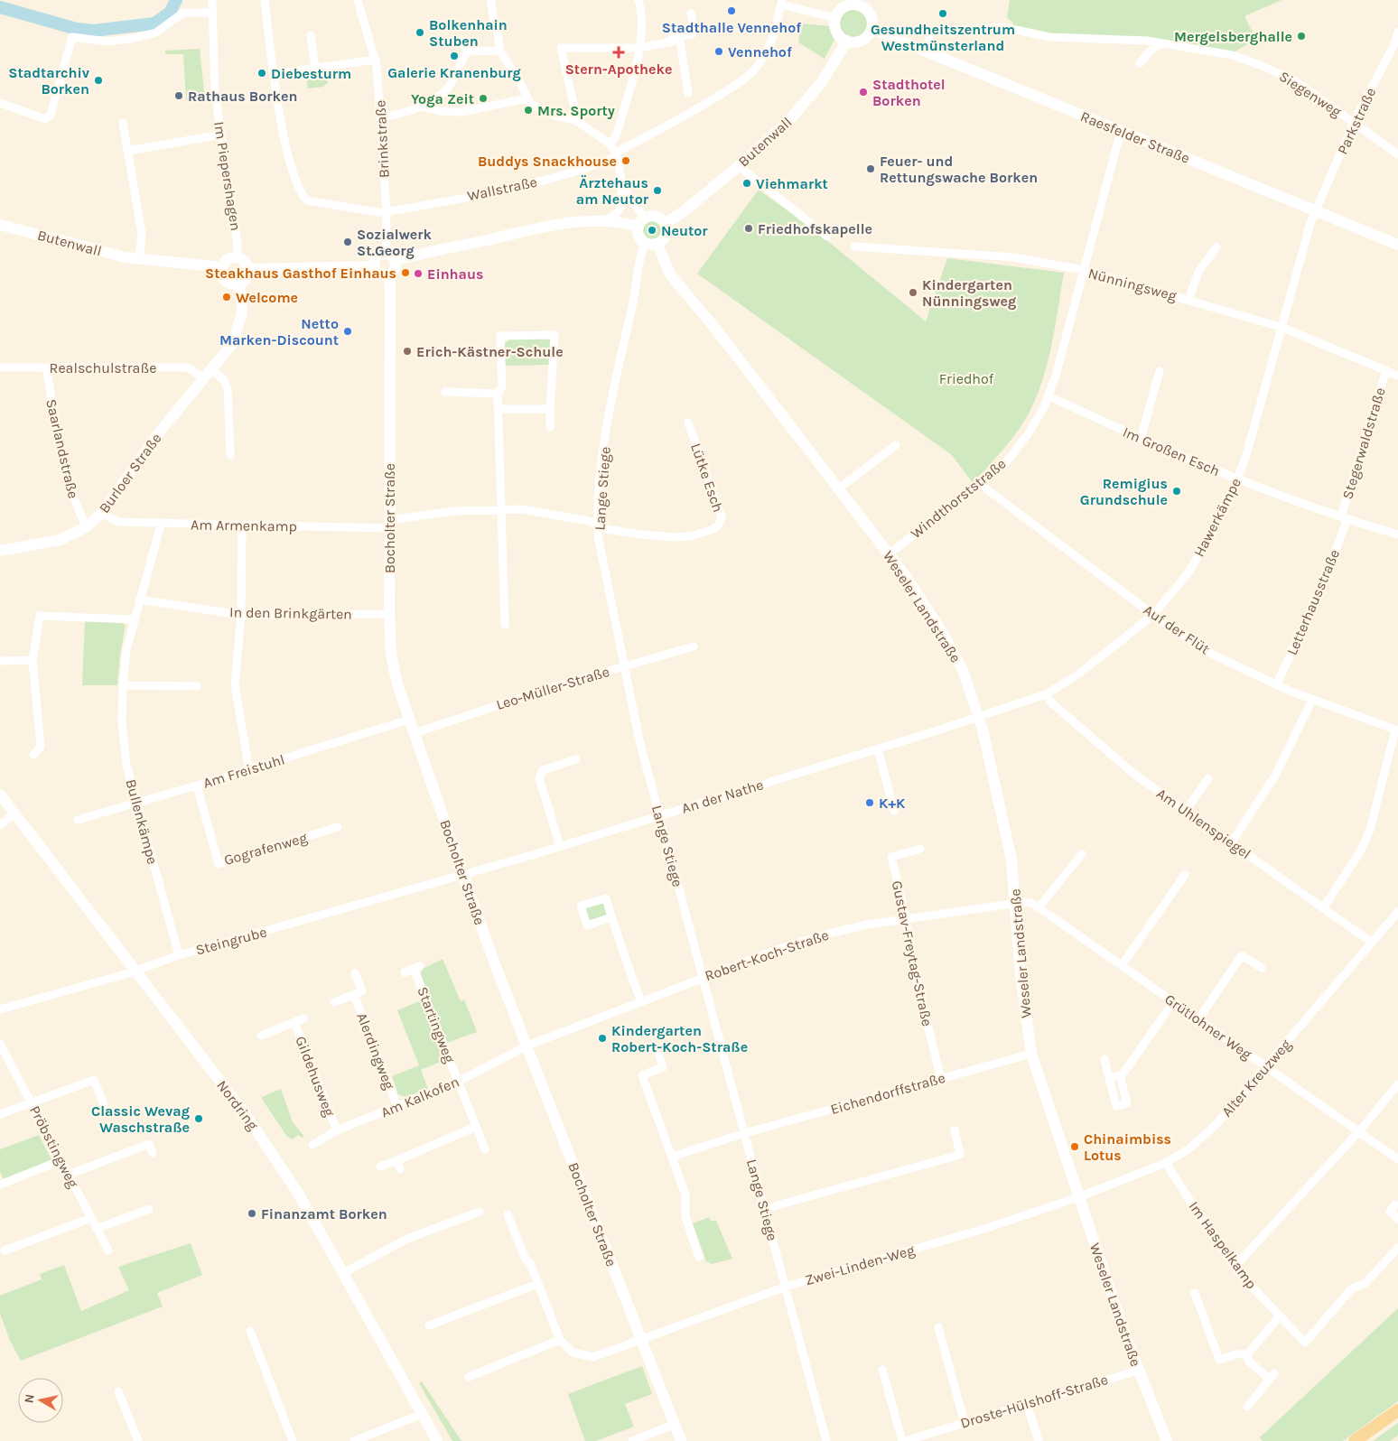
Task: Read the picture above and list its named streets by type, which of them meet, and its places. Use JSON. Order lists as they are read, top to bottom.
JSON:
{
  "streets": {
    "main road": [
      "Raesfelder Straße",
      "Butenwall",
      "Burloer Straße",
      "Bocholter Straße",
      "Weseler Landstraße",
      "Nordring"
    ],
    "street": [
      "Siegenweg",
      "Parkstraße",
      "Brinkstraße",
      "Im Piepershagen",
      "Wallstraße",
      "Nünningsweg",
      "Realschulstraße",
      "Stegerwaldstraße",
      "Saarlandstraße",
      "Im Großen Esch",
      "Lütke Esch",
      "Lange Stiege",
      "Windthorststraße",
      "Hawerkämpe",
      "Am Armenkamp",
      "Letterhausstraße",
      "In den Brinkgärten",
      "Auf der Flüt",
      "Leo-Müller-Straße",
      "Am Freistuhl",
      "An der Nathe",
      "Bullenkämpe",
      "Am Uhlenspiegel",
      "Gografenweg",
      "Steingrube",
      "Gustav-Freytag-Straße",
      "Robert-Koch-Straße",
      "Startingweg",
      "Grütlohner Weg",
      "Alerdingweg",
      "Gildehusweg",
      "Alter Kreuzweg",
      "Eichendorffstraße",
      "Am Kalkofen",
      "Pröbstingweg",
      "Im Haspelkamp",
      "Zwei-Linden-Weg",
      "Droste-Hülshoff-Straße"
    ]
  },
  "crossings": [
    ["Siegenweg", "Parkstraße"],
    ["Siegenweg", "Raesfelder Straße"],
    ["Parkstraße", "Raesfelder Straße"],
    ["Parkstraße", "Hawerkämpe"],
    ["Raesfelder Straße", "Butenwall"],
    ["Raesfelder Straße", "Windthorststraße"],
    ["Raesfelder Straße", "Hawerkämpe"],
    ["Brinkstraße", "Wallstraße"],
    ["Brinkstraße", "Bocholter Straße"],
    ["Butenwall", "Im Piepershagen"],
    ["Butenwall", "Burloer Straße"],
    ["Butenwall", "Lange Stiege"],
    ["Butenwall", "Weseler Landstraße"],
    ["Im Piepershagen", "Burloer Straße"],
    ["Nünningsweg", "Stegerwaldstraße"],
    ["Nünningsweg", "Windthorststraße"],
    ["Nünningsweg", "Hawerkämpe"],
    ["Realschulstraße", "Saarlandstraße"],
    ["Realschulstraße", "Burloer Straße"],
    ["Stegerwaldstraße", "Im Großen Esch"],
    ["Stegerwaldstraße", "Letterhausstraße"],
    ["Saarlandstraße", "Burloer Straße"],
    ["Im Großen Esch", "Windthorststraße"],
    ["Im Großen Esch", "Hawerkämpe"],
    ["Im Großen Esch", "Letterhausstraße"],
    ["Burloer Straße", "Am Armenkamp"],
    ["Lütke Esch", "Lange Stiege"],
    ["Lütke Esch", "Bocholter Straße"],
    ["Lütke Esch", "Am Armenkamp"],
    ["Lange Stiege", "Weseler Landstraße"],
    ["Lange Stiege", "Leo-Müller-Straße"],
    ["Lange Stiege", "An der Nathe"],
    ["Lange Stiege", "Robert-Koch-Straße"],
    ["Lange Stiege", "Eichendorffstraße"],
    ["Lange Stiege", "Zwei-Linden-Weg"],
    ["Windthorststraße", "Weseler Landstraße"],
    ["Windthorststraße", "Auf der Flüt"],
    ["Hawerkämpe", "Weseler Landstraße"],
    ["Hawerkämpe", "Auf der Flüt"],
    ["Hawerkämpe", "An der Nathe"],
    ["Hawerkämpe", "Am Uhlenspiegel"],
    ["Bocholter Straße", "Am Armenkamp"],
    ["Bocholter Straße", "In den Brinkgärten"],
    ["Bocholter Straße", "Leo-Müller-Straße"],
    ["Bocholter Straße", "Am Freistuhl"],
    ["Bocholter Straße", "An der Nathe"],
    ["Bocholter Straße", "Steingrube"],
    ["Bocholter Straße", "Robert-Koch-Straße"],
    ["Bocholter Straße", "Am Kalkofen"],
    ["Bocholter Straße", "Zwei-Linden-Weg"],
    ["Am Armenkamp", "Bullenkämpe"],
    ["Letterhausstraße", "Auf der Flüt"],
    ["Weseler Landstraße", "An der Nathe"],
    ["Weseler Landstraße", "Robert-Koch-Straße"],
    ["Weseler Landstraße", "Grütlohner Weg"],
    ["Weseler Landstraße", "Alter Kreuzweg"],
    ["Weseler Landstraße", "Eichendorffstraße"],
    ["Weseler Landstraße", "Zwei-Linden-Weg"],
    ["Weseler Landstraße", "Droste-Hülshoff-Straße"],
    ["In den Brinkgärten", "Bullenkämpe"],
    ["Am Freistuhl", "Bullenkämpe"],
    ["Am Freistuhl", "Gografenweg"],
    ["An der Nathe", "Steingrube"],
    ["Bullenkämpe", "Steingrube"],
    ["Am Uhlenspiegel", "Alter Kreuzweg"],
    ["Steingrube", "Nordring"],
    ["Gustav-Freytag-Straße", "Robert-Koch-Straße"],
    ["Gustav-Freytag-Straße", "Eichendorffstraße"],
    ["Robert-Koch-Straße", "Grütlohner Weg"],
    ["Robert-Koch-Straße", "Am Kalkofen"],
    ["Startingweg", "Am Kalkofen"],
    ["Grütlohner Weg", "Alter Kreuzweg"],
    ["Alerdingweg", "Am Kalkofen"],
    ["Gildehusweg", "Am Kalkofen"],
    ["Alter Kreuzweg", "Im Haspelkamp"],
    ["Alter Kreuzweg", "Zwei-Linden-Weg"]
  ],
  "parks": ["Friedhof"],
  "places": {
    "other": [
      "Stadthalle Vennehof",
      "Gesundheitszentrum Westmünsterland",
      "Bolkenhain Stuben",
      "Mergelsberghalle",
      "Vennehof",
      "Galerie Kranenburg",
      "Diebesturm",
      "Stadtarchiv Borken",
      "Stadthotel Borken",
      "Rathaus Borken",
      "Yoga Zeit",
      "Mrs. Sporty",
      "Buddys Snackhouse",
      "Feuer- und Rettungswache Borken",
      "Viehmarkt",
      "Ärztehaus am Neutor",
      "Friedhofskapelle",
      "Neutor",
      "Sozialwerk St.Georg",
      "Steakhaus Gasthof Einhaus",
      "Einhaus",
      "Kindergarten Nünningsweg",
      "Welcome",
      "Netto Marken-Discount",
      "Erich-Kästner-Schule",
      "Remigius Grundschule",
      "K+K",
      "Kindergarten Robert-Koch-Straße",
      "Classic Wevag Waschstraße",
      "Chinaimbiss Lotus",
      "Finanzamt Borken"
    ],
    "health": ["Stern-Apotheke"]
  },
  "north": "left"
}
